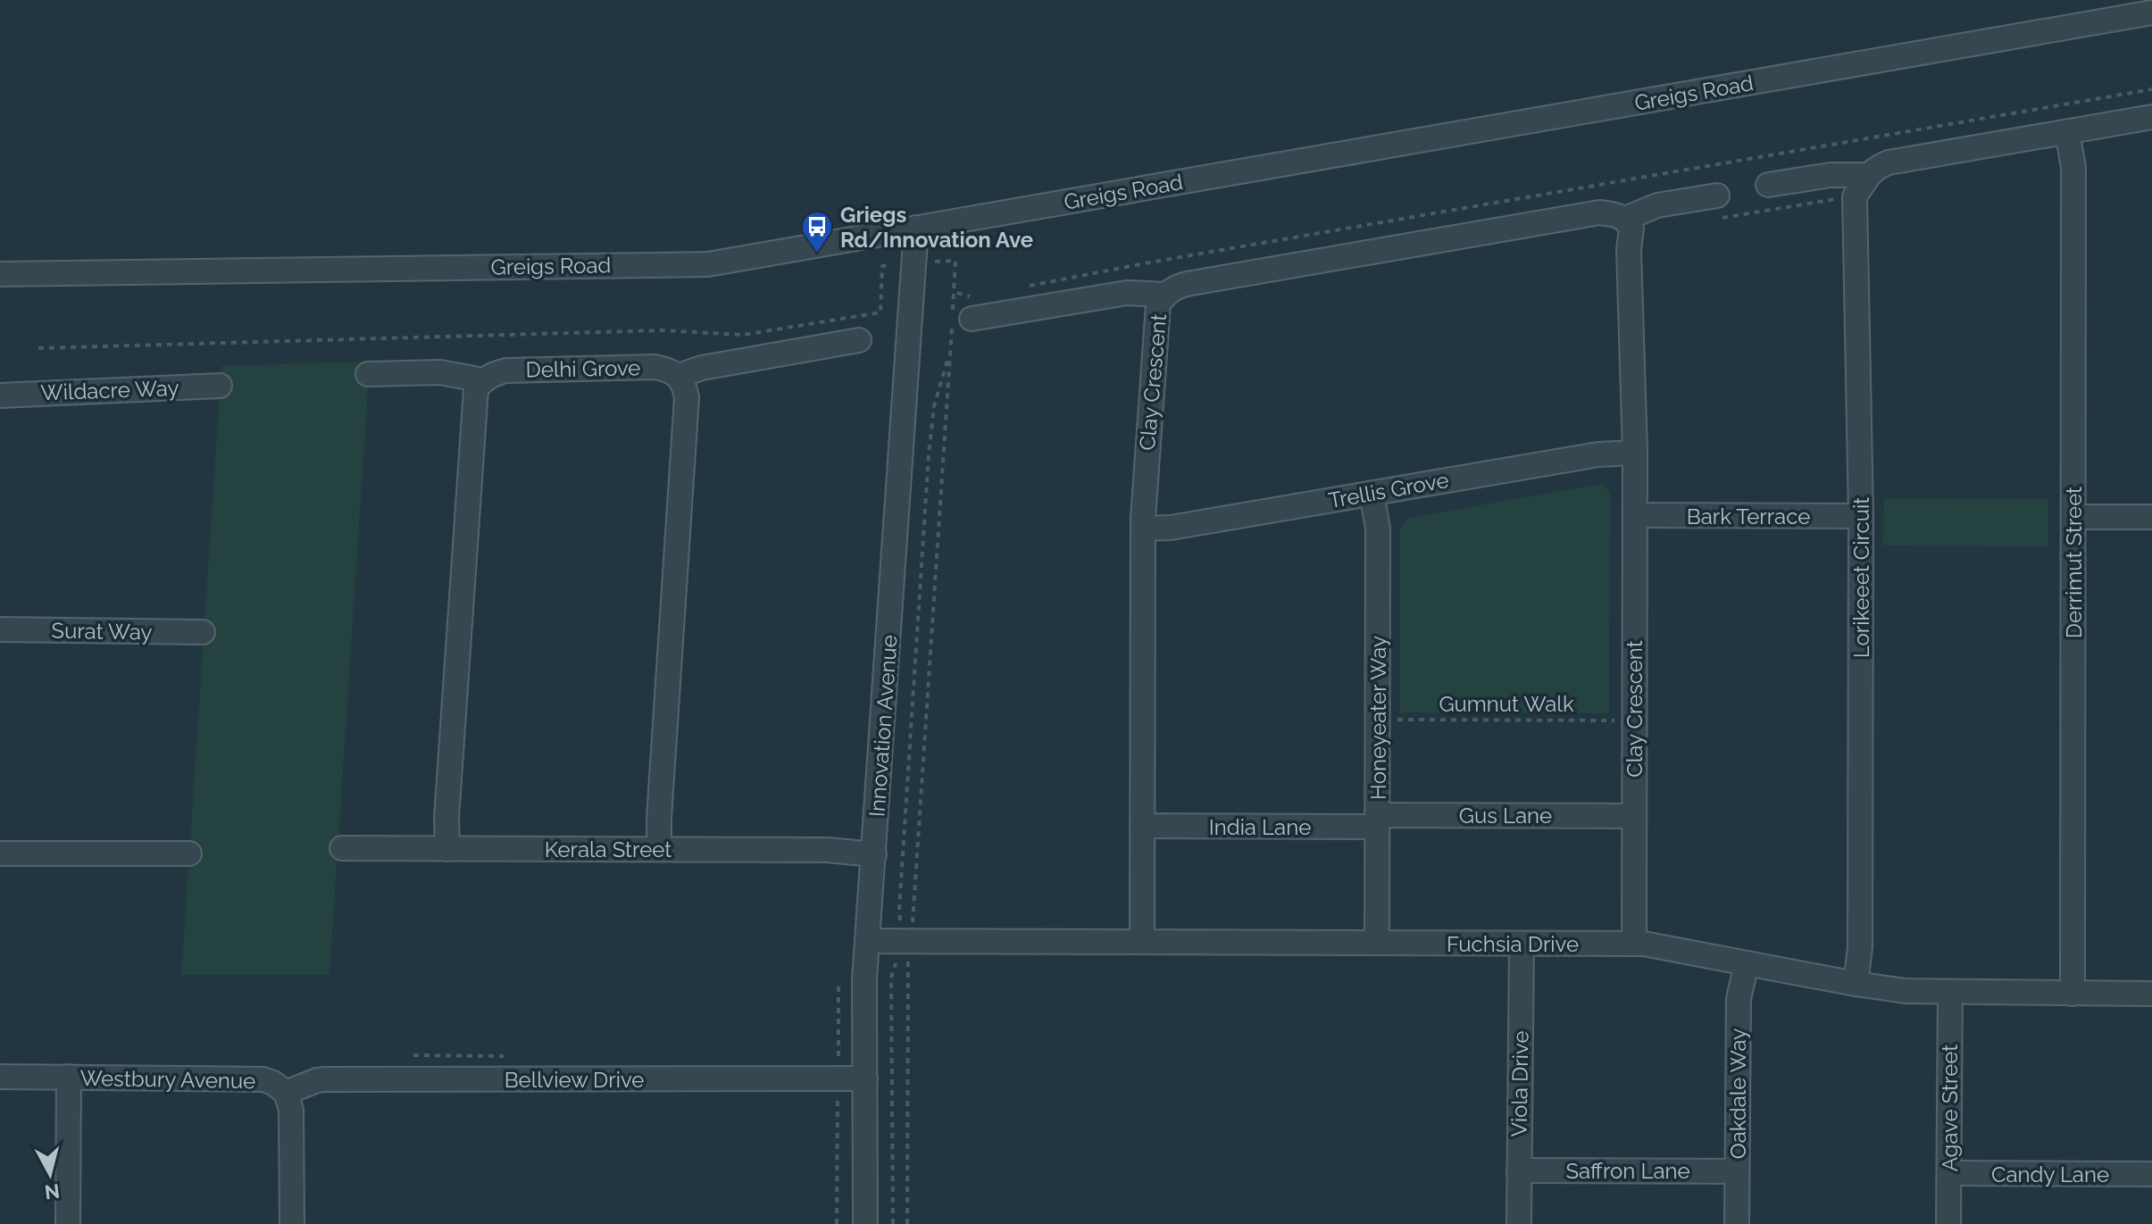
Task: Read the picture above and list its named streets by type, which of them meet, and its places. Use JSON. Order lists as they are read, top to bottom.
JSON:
{
  "streets": {
    "street": [
      "Greigs Road",
      "Delhi Grove",
      "Clay Crescent",
      "Wildacre Way",
      "Trellis Grove",
      "Bark Terrace",
      "Derrimut Street",
      "Lorikeeet Circuit",
      "Surat Way",
      "Honeyeater Way",
      "Innovation Avenue",
      "Gus Lane",
      "India Lane",
      "Kerala Street",
      "Fuchsia Drive",
      "Westbury Avenue",
      "Bellview Drive",
      "Viola Drive",
      "Oakdale Way",
      "Agave Street",
      "Saffron Lane",
      "Candy Lane"
    ],
    "path": ["Gumnut Walk"]
  },
  "crossings": [
    ["Greigs Road", "Innovation Avenue"],
    ["Clay Crescent", "Trellis Grove"],
    ["Clay Crescent", "Bark Terrace"],
    ["Clay Crescent", "Gumnut Walk"],
    ["Clay Crescent", "Gus Lane"],
    ["Clay Crescent", "India Lane"],
    ["Clay Crescent", "Fuchsia Drive"],
    ["Trellis Grove", "Honeyeater Way"],
    ["Bark Terrace", "Lorikeeet Circuit"],
    ["Derrimut Street", "Fuchsia Drive"],
    ["Lorikeeet Circuit", "Fuchsia Drive"],
    ["Gumnut Walk", "Honeyeater Way"],
    ["Honeyeater Way", "Gus Lane"],
    ["Honeyeater Way", "India Lane"],
    ["Honeyeater Way", "Fuchsia Drive"],
    ["Innovation Avenue", "Kerala Street"],
    ["Innovation Avenue", "Fuchsia Drive"],
    ["Innovation Avenue", "Bellview Drive"],
    ["Gus Lane", "India Lane"],
    ["Fuchsia Drive", "Viola Drive"],
    ["Fuchsia Drive", "Oakdale Way"],
    ["Fuchsia Drive", "Agave Street"],
    ["Westbury Avenue", "Bellview Drive"],
    ["Viola Drive", "Saffron Lane"],
    ["Oakdale Way", "Saffron Lane"],
    ["Agave Street", "Candy Lane"]
  ],
  "places": {
    "bus stop": ["Griegs Rd/Innovation Ave"]
  },
  "north": "bottom"
}
